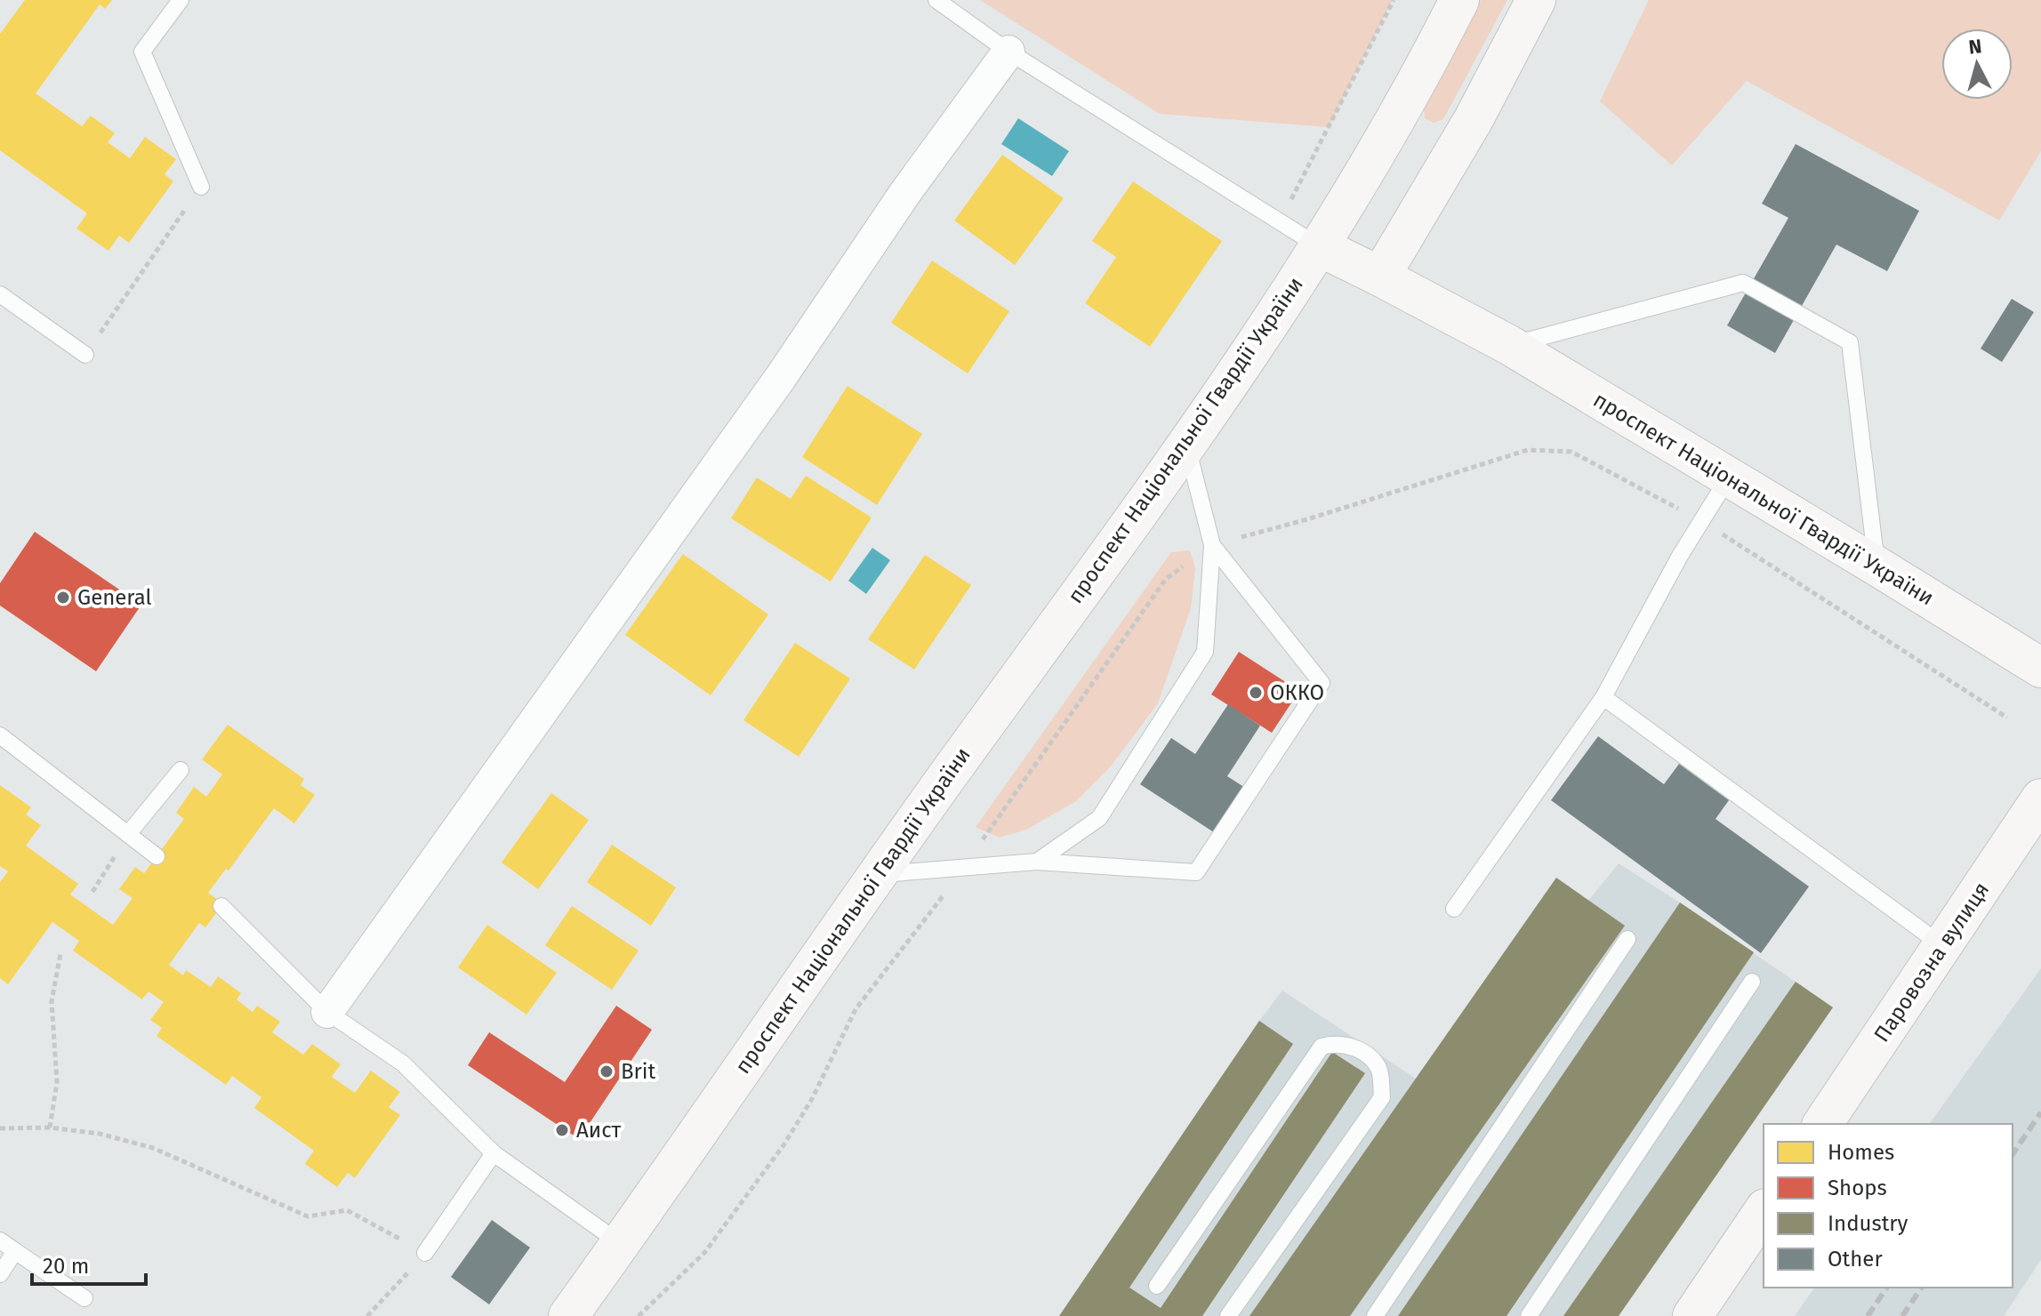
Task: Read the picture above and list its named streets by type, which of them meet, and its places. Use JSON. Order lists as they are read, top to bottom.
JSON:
{
  "streets": {
    "street": ["проспект Національної Гвардії України", "Паровозна вулиця"]
  },
  "places": [
    "General",
    "ОККО",
    "Brit",
    "Аист"
  ],
  "legend": [
    "Homes",
    "Shops",
    "Industry",
    "Other"
  ],
  "scale_bar": "20 m",
  "north": "top"
}
